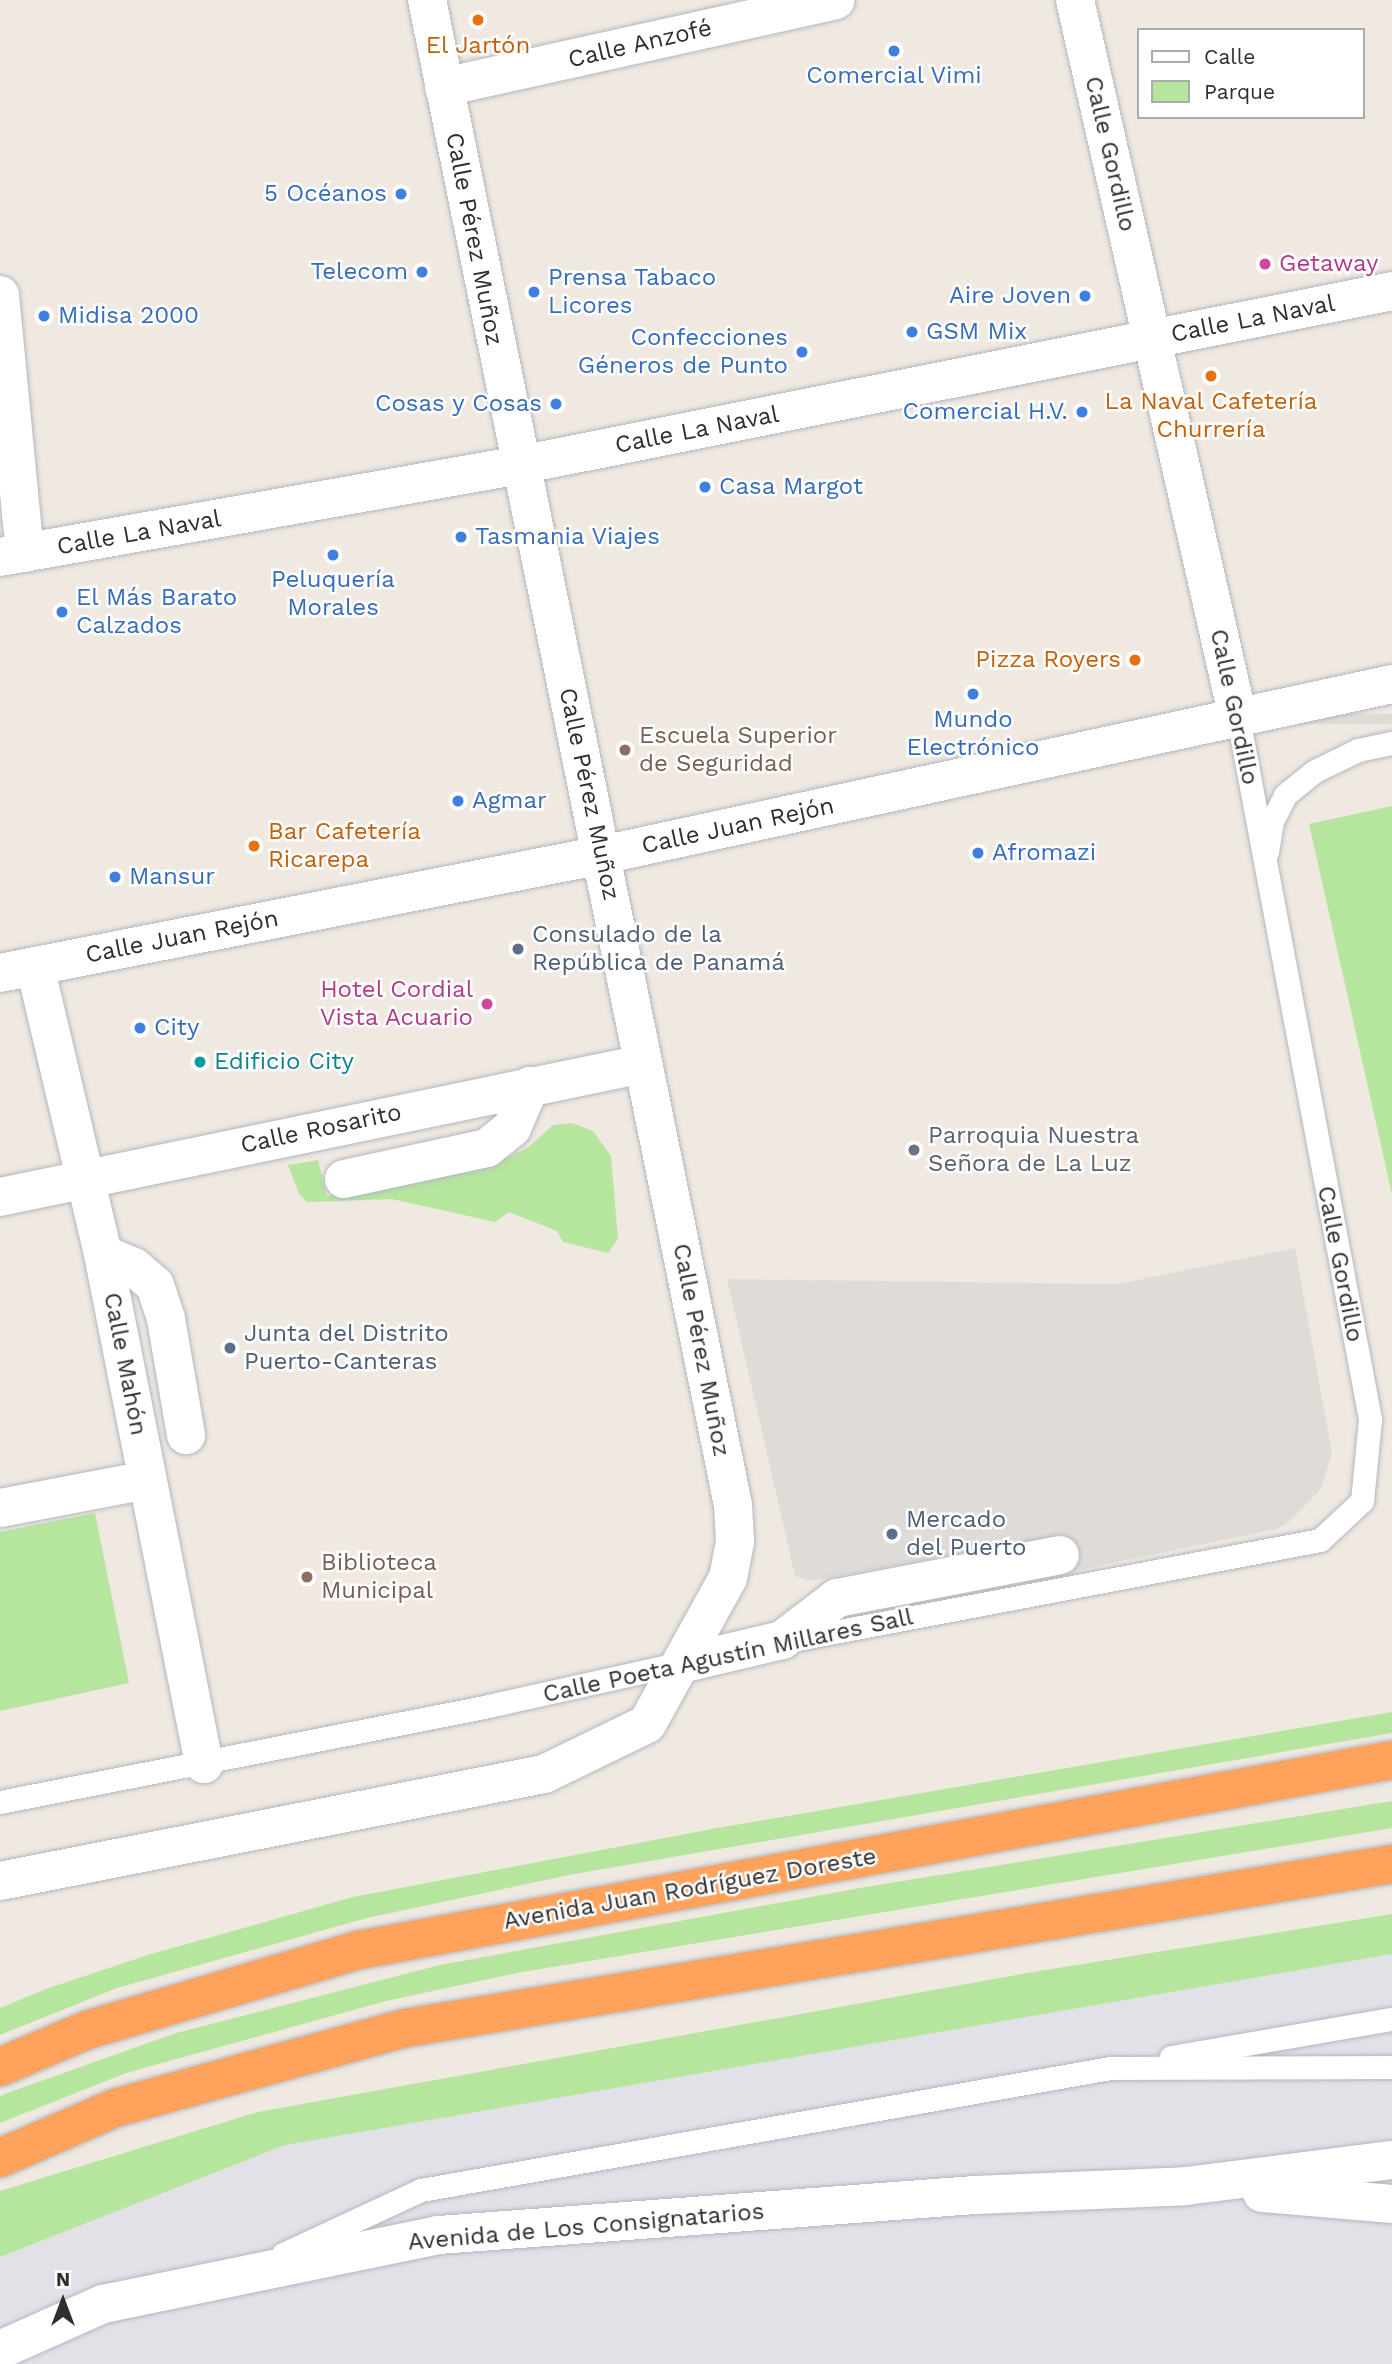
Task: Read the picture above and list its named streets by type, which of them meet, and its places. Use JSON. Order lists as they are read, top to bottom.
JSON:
{
  "streets": {
    "highway": ["Avenida Juan Rodríguez Doreste"],
    "street": [
      "Calle Anzofé",
      "Calle Gordillo",
      "Calle Pérez Muñoz",
      "Calle La Naval",
      "Calle Juan Rejón",
      "Calle Rosarito",
      "Calle Mahón",
      "Avenida de Los Consignatarios"
    ],
    "lane": ["Calle Poeta Agustín Millares Sall"]
  },
  "crossings": [
    ["Calle Anzofé", "Calle Pérez Muñoz"],
    ["Calle Gordillo", "Calle La Naval"],
    ["Calle Gordillo", "Calle Juan Rejón"],
    ["Calle Gordillo", "Calle Poeta Agustín Millares Sall"],
    ["Calle Pérez Muñoz", "Calle La Naval"],
    ["Calle Pérez Muñoz", "Calle Juan Rejón"],
    ["Calle Pérez Muñoz", "Calle Rosarito"],
    ["Calle Pérez Muñoz", "Calle Poeta Agustín Millares Sall"],
    ["Calle Juan Rejón", "Calle Mahón"],
    ["Calle Rosarito", "Calle Mahón"],
    ["Calle Mahón", "Calle Poeta Agustín Millares Sall"]
  ],
  "places": [
    "El Jartón",
    "Comercial Vimi",
    "5 Océanos",
    "Getaway",
    "Telecom",
    "Prensa Tabaco Licores",
    "Aire Joven",
    "Midisa 2000",
    "GSM Mix",
    "Confecciones Géneros de Punto",
    "La Naval Cafetería Churrería",
    "Cosas y Cosas",
    "Comercial H.V.",
    "Casa Margot",
    "Tasmania Viajes",
    "Peluquería Morales",
    "El Más Barato Calzados",
    "Pizza Royers",
    "Mundo Electrónico",
    "Escuela Superior de Seguridad",
    "Agmar",
    "Bar Cafetería Ricarepa",
    "Afromazi",
    "Mansur",
    "Consulado de la República de Panamá",
    "Hotel Cordial Vista Acuario",
    "City",
    "Edificio City",
    "Parroquia Nuestra Señora de La Luz",
    "Junta del Distrito Puerto-Canteras",
    "Mercado del Puerto",
    "Biblioteca Municipal"
  ],
  "legend": ["Calle", "Parque"],
  "north": "top"
}
